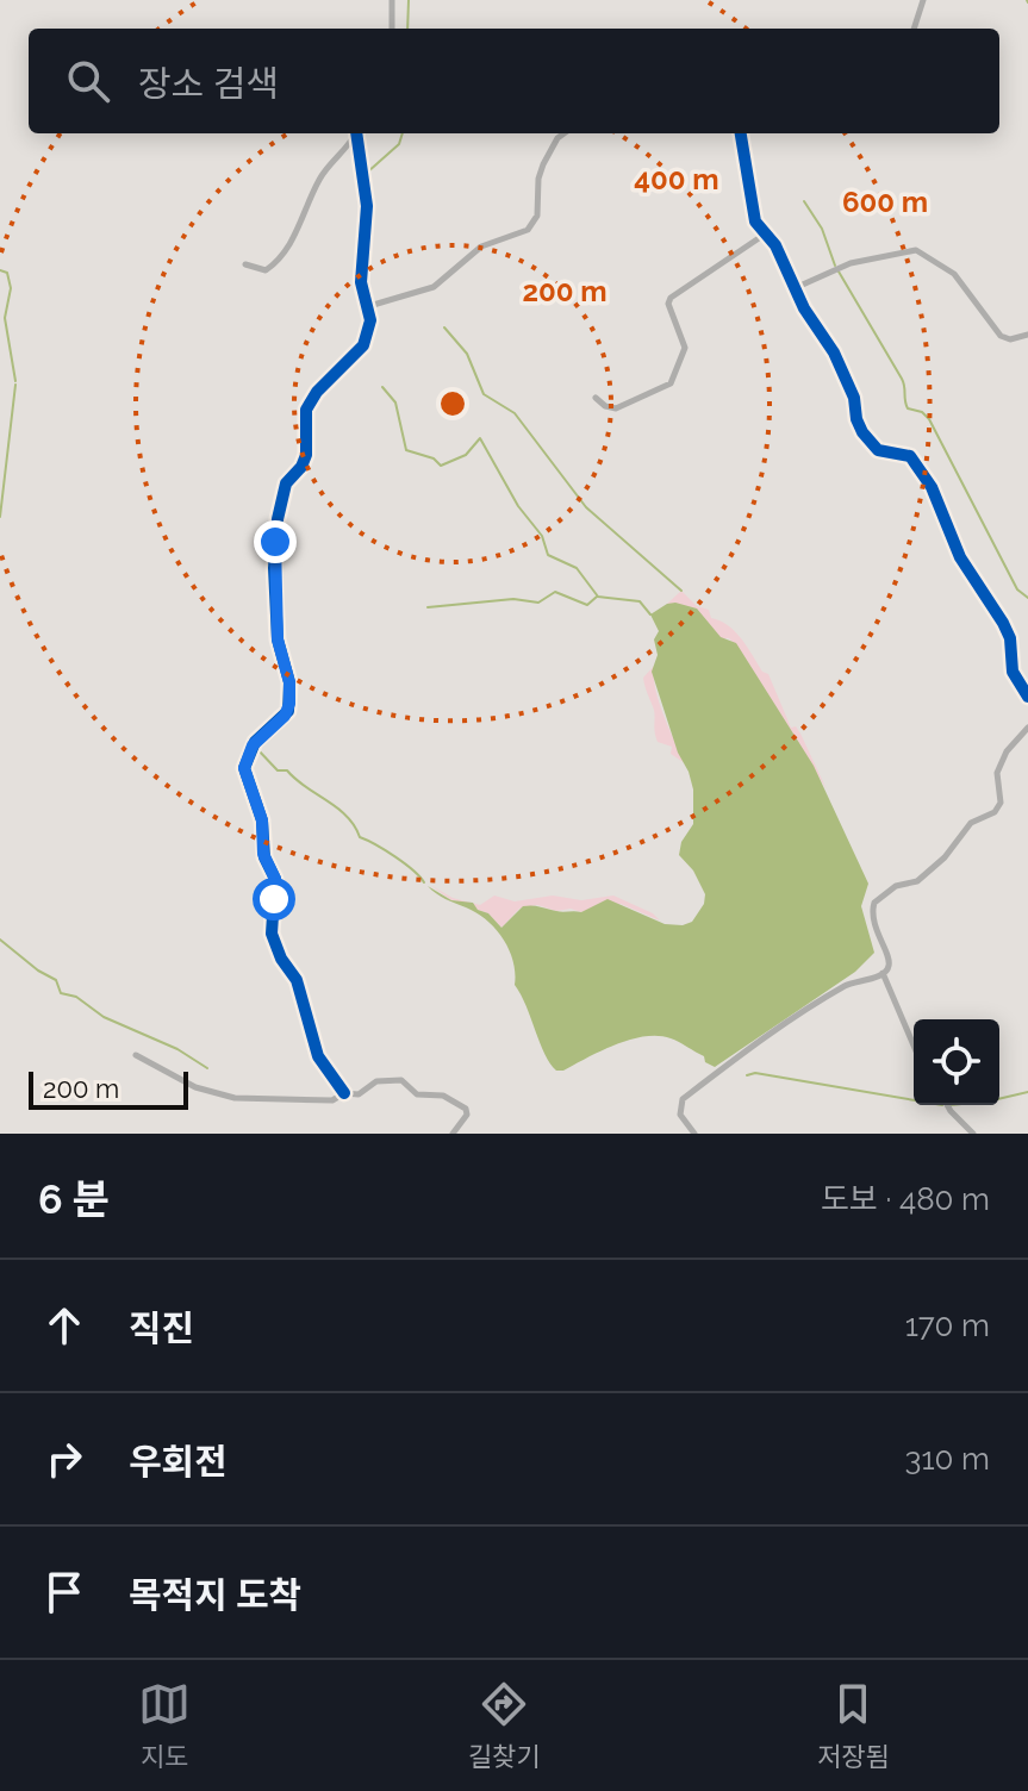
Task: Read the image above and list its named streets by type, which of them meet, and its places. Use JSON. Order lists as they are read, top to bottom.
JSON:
{
  "scale_bar": "200 m",
  "page": {
    "search": "장소 검색",
    "scale": "200 m",
    "heading": ["6 분", "도보 · 480 m"],
    "list": [
      ["직진", "170 m"],
      ["우회전", "310 m"],
      "목적지 도착"
    ],
    "nav": ["지도", "길찾기", "저장됨"]
  },
  "rings": ["400 m", "600 m", "200 m"]
}
